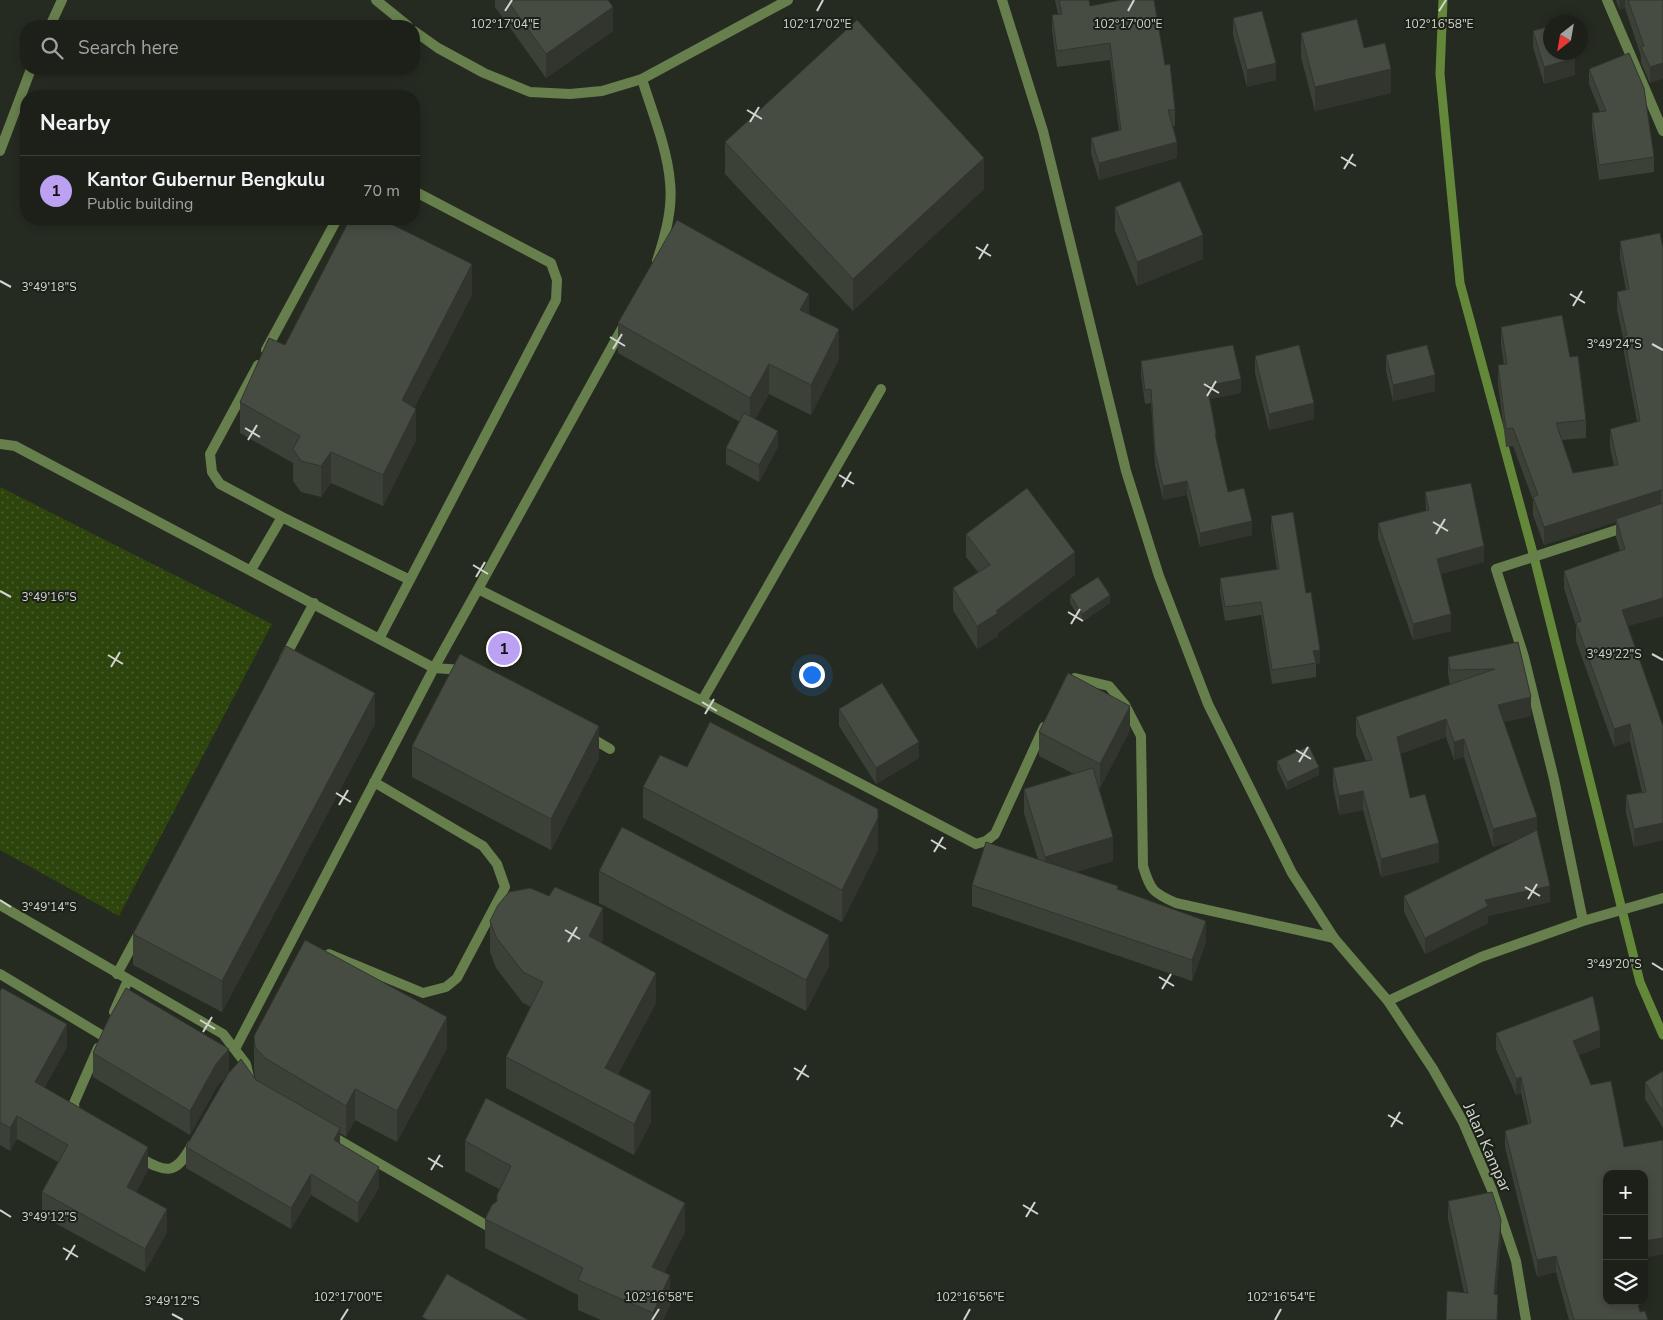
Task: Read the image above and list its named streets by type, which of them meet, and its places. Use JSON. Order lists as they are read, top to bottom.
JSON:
{
  "streets": {
    "street": ["Jalan Kampar"]
  },
  "north": "bottom left",
  "page": {
    "search": "Search here",
    "heading": "Nearby",
    "list": [
      {
        "mark": "1",
        "name": "Kantor Gubernur Bengkulu",
        "note": "Public building",
        "value": "70 m"
      }
    ],
    "pins": "1",
    "map_buttons": ["+", "−"]
  },
  "coordinates": [
    "102°17'04\"E",
    "102°17'02\"E",
    "102°17'00\"E",
    "102°16'58\"E",
    "3°49'18\"S",
    "3°49'24\"S",
    "3°49'16\"S",
    "3°49'22\"S",
    "3°49'14\"S",
    "3°49'20\"S",
    "3°49'12\"S",
    "102°16'56\"E",
    "102°16'54\"E"
  ]
}
